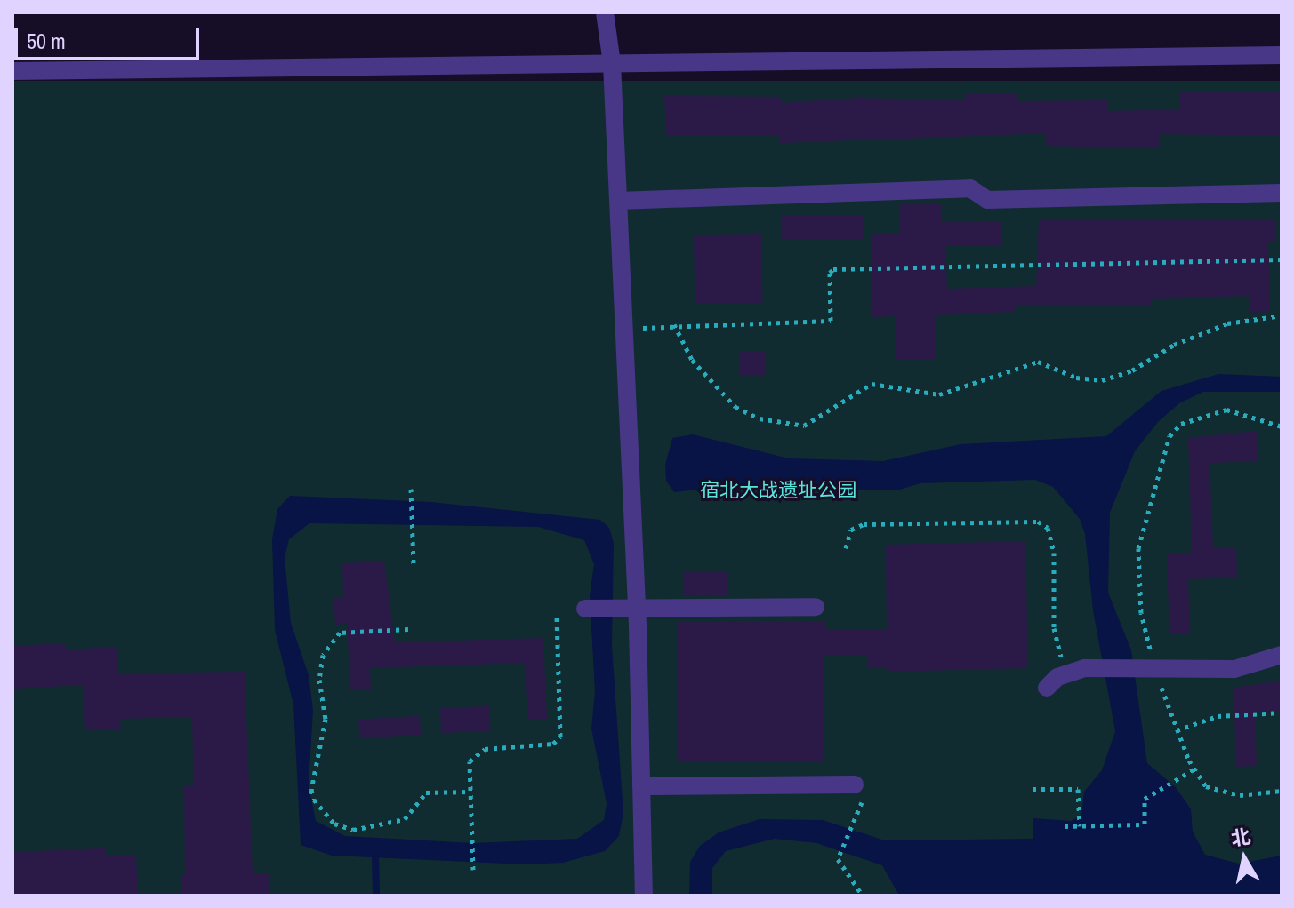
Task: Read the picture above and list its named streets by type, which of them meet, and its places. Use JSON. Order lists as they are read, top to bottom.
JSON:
{
  "parks": ["宿北大战遗址公园"],
  "scale_bar": "50 m",
  "north": "top"
}
